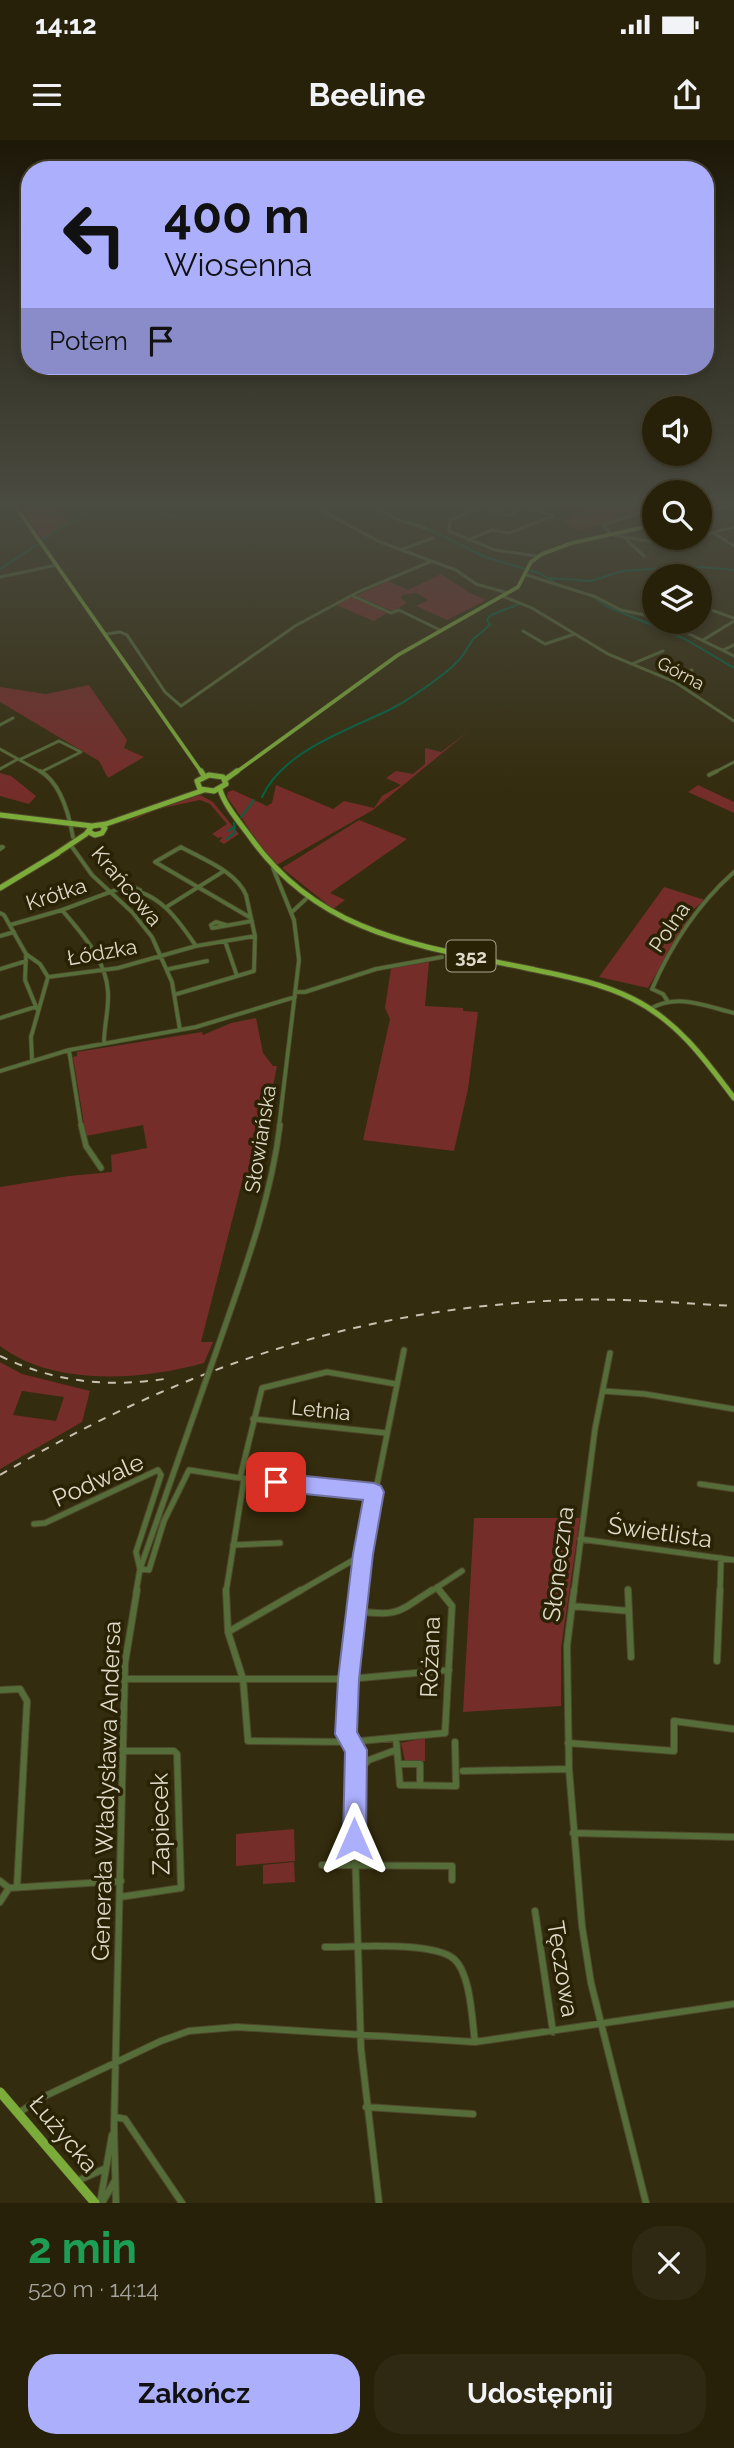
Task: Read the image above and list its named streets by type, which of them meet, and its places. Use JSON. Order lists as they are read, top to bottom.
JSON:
{
  "streets": {
    "main road": ["352", "Łużycka"],
    "street": [
      "Górna",
      "Krańcowa",
      "Krótka",
      "Polna",
      "Łódzka",
      "Słowiańska",
      "Letnia",
      "Podwale",
      "Świetlista",
      "Słoneczna",
      "Różana",
      "Generała Władysława Andersa",
      "Zapiecek",
      "Tęczowa"
    ]
  },
  "crossings": [
    ["Krańcowa", "Krótka"],
    ["Krańcowa", "Łódzka"],
    ["352", "Słowiańska"],
    ["Słowiańska", "Generała Władysława Andersa"],
    ["Podwale", "Generała Władysława Andersa"],
    ["Świetlista", "Słoneczna"],
    ["Generała Władysława Andersa", "Zapiecek"],
    ["Generała Władysława Andersa", "Łużycka"]
  ],
  "page": {
    "status": "14:12",
    "header": "Beeline",
    "turn": ["400 m", "Wiosenna"],
    "then": "Potem",
    "heading": ["2 min", "520 m · 14:14"],
    "buttons": ["Zakończ", "Udostępnij"]
  }
}
